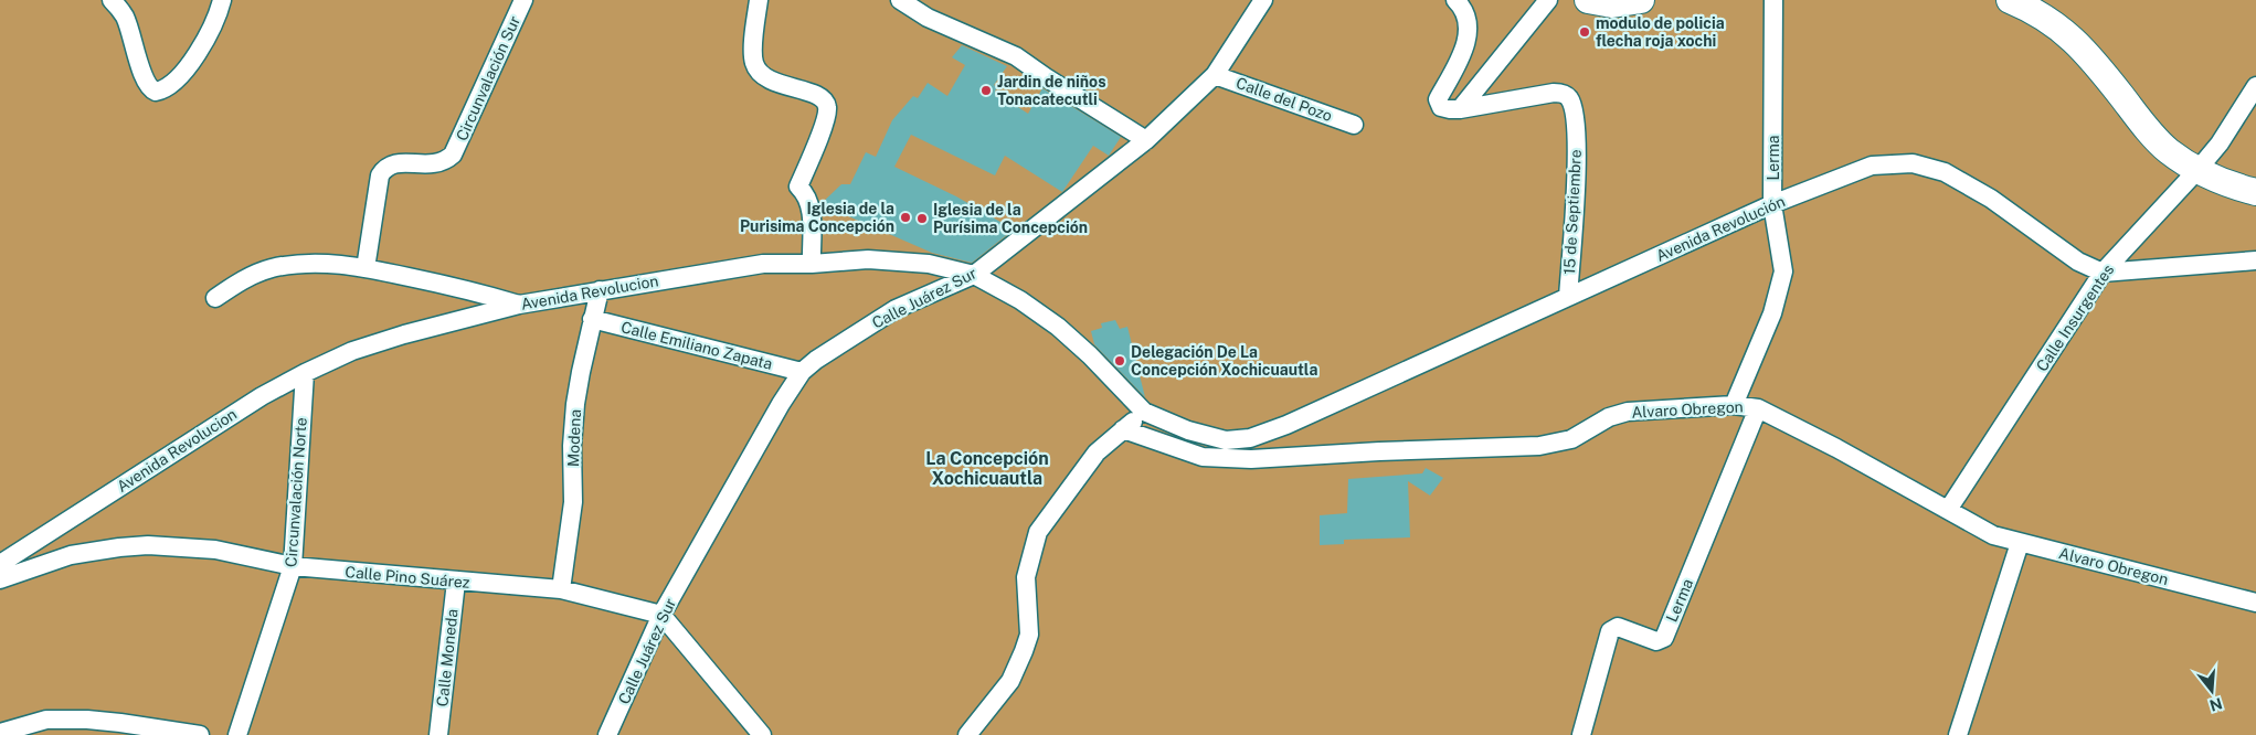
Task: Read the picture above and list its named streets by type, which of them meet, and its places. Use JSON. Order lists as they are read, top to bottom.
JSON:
{
  "streets": {
    "street": [
      "Circunvalación Sur",
      "Calle del Pozo",
      "Lerma",
      "15 de Septiembre",
      "Avenida Revolución",
      "Avenida Revolucion",
      "Calle Juárez Sur",
      "Calle Insurgentes",
      "Calle Emiliano Zapata",
      "Alvaro Obregon",
      "Modena",
      "Circunvalación Norte",
      "Calle Pino Suárez",
      "Calle Moneda"
    ]
  },
  "crossings": [
    ["Calle del Pozo", "Calle Juárez Sur"],
    ["Lerma", "Avenida Revolución"],
    ["Lerma", "Alvaro Obregon"],
    ["15 de Septiembre", "Avenida Revolución"],
    ["Avenida Revolución", "Avenida Revolucion"],
    ["Avenida Revolución", "Calle Insurgentes"],
    ["Avenida Revolucion", "Calle Juárez Sur"],
    ["Avenida Revolucion", "Modena"],
    ["Avenida Revolucion", "Circunvalación Norte"],
    ["Calle Juárez Sur", "Calle Emiliano Zapata"],
    ["Calle Juárez Sur", "Calle Pino Suárez"],
    ["Calle Insurgentes", "Alvaro Obregon"],
    ["Calle Emiliano Zapata", "Modena"],
    ["Modena", "Calle Pino Suárez"],
    ["Circunvalación Norte", "Calle Pino Suárez"],
    ["Calle Pino Suárez", "Calle Moneda"]
  ],
  "districts": ["La Concepción Xochicuautla"],
  "places": [
    "modulo de policia flecha roja xochi",
    "Jardin de niños Tonacatecutli",
    "Iglesia de la Purisima Concepción",
    "Iglesia de la Purísima Concepción",
    "Delegación De La Concepción Xochicuautla"
  ],
  "north": "bottom"
}
